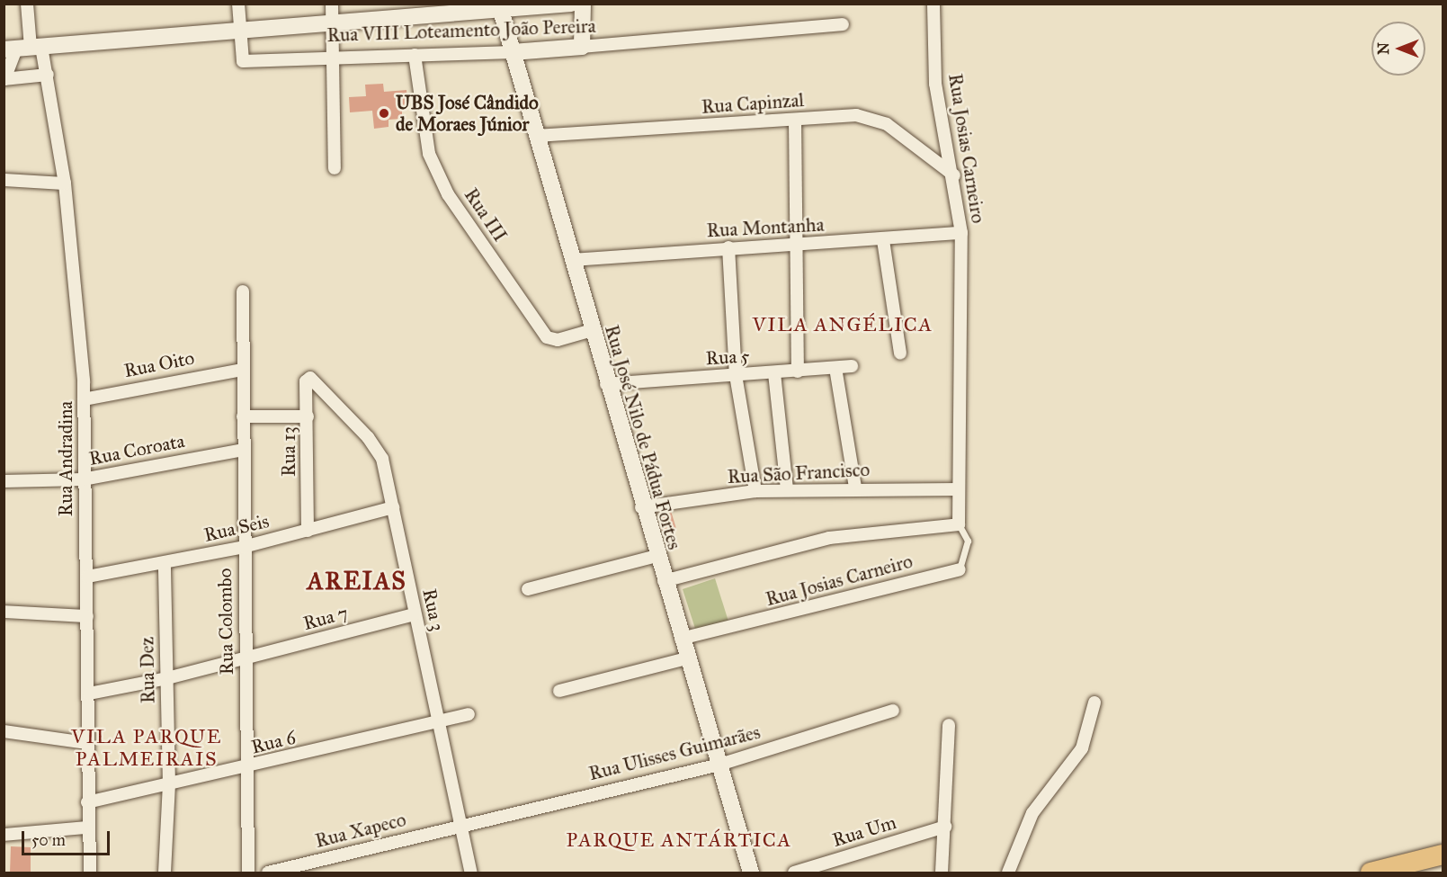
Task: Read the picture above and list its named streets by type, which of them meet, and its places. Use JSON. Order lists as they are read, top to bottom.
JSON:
{
  "streets": {
    "street": [
      "Rua VIII Loteamento João Pereira",
      "Rua Capinzal",
      "Rua Josias Carneiro",
      "Rua III",
      "Rua Montanha",
      "Rua 5",
      "Rua Oito",
      "Rua José Nilo de Pádua Fortes",
      "Rua Coroata",
      "Rua 13",
      "Rua Andradina",
      "Rua São Francisco",
      "Rua Seis",
      "Rua 3",
      "Rua 7",
      "Rua Colombo",
      "Rua Dez",
      "Rua 6",
      "Rua Ulisses Guimarães",
      "Rua Xapeco",
      "Rua Um"
    ]
  },
  "crossings": [
    ["Rua VIII Loteamento João Pereira", "Rua III"],
    ["Rua VIII Loteamento João Pereira", "Rua José Nilo de Pádua Fortes"],
    ["Rua Capinzal", "Rua Josias Carneiro"],
    ["Rua Capinzal", "Rua José Nilo de Pádua Fortes"],
    ["Rua Josias Carneiro", "Rua Montanha"],
    ["Rua Josias Carneiro", "Rua José Nilo de Pádua Fortes"],
    ["Rua Josias Carneiro", "Rua São Francisco"],
    ["Rua III", "Rua José Nilo de Pádua Fortes"],
    ["Rua Montanha", "Rua José Nilo de Pádua Fortes"],
    ["Rua 5", "Rua José Nilo de Pádua Fortes"],
    ["Rua Oito", "Rua Andradina"],
    ["Rua Oito", "Rua Colombo"],
    ["Rua José Nilo de Pádua Fortes", "Rua São Francisco"],
    ["Rua José Nilo de Pádua Fortes", "Rua Ulisses Guimarães"],
    ["Rua Coroata", "Rua Andradina"],
    ["Rua Coroata", "Rua Colombo"],
    ["Rua 13", "Rua Seis"],
    ["Rua 13", "Rua 3"],
    ["Rua Andradina", "Rua Seis"],
    ["Rua Andradina", "Rua 7"],
    ["Rua Andradina", "Rua 6"],
    ["Rua Seis", "Rua 3"],
    ["Rua Seis", "Rua Colombo"],
    ["Rua Seis", "Rua Dez"],
    ["Rua 3", "Rua 7"],
    ["Rua 3", "Rua 6"],
    ["Rua 3", "Rua Ulisses Guimarães"],
    ["Rua 3", "Rua Xapeco"],
    ["Rua 7", "Rua Colombo"],
    ["Rua 7", "Rua Dez"],
    ["Rua Colombo", "Rua 6"],
    ["Rua Dez", "Rua 6"],
    ["Rua Ulisses Guimarães", "Rua Xapeco"]
  ],
  "districts": [
    "VILA ANGÉLICA",
    "AREIAS",
    "VILA PARQUE PALMEIRAIS",
    "PARQUE ANTÁRTICA"
  ],
  "places": ["UBS José Cândido de Moraes Júnior"],
  "scale_bar": "50 m",
  "north": "left"
}
